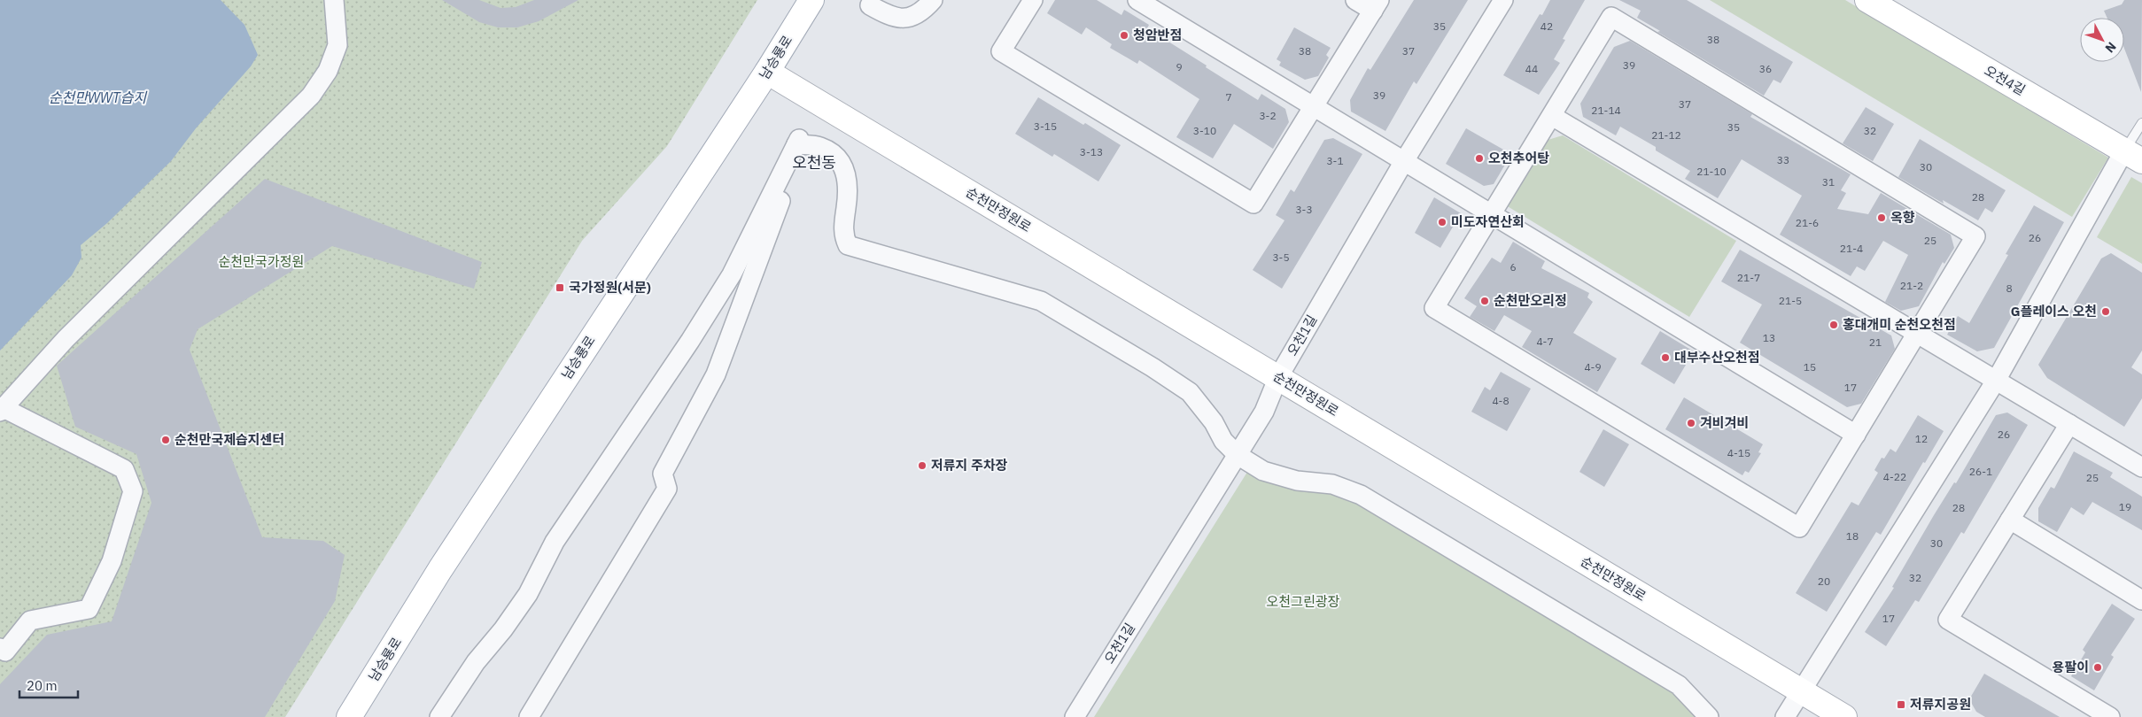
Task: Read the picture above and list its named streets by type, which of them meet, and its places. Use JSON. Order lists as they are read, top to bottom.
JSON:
{
  "streets": {
    "main road": ["남승룡로", "오천4길", "순천만정원로"],
    "street": ["오천1길"]
  },
  "crossings": [
    ["남승룡로", "순천만정원로"],
    ["순천만정원로", "오천1길"]
  ],
  "districts": ["오천동"],
  "water": ["순천만WWT습지"],
  "parks": ["순천만국가정원", "오천그린광장"],
  "places": {
    "other": [
      "청암반점",
      "오천추어탕",
      "옥향",
      "미도자연산회",
      "순천만오리정",
      "G플레이스 오천",
      "홍대개미 순천오천점",
      "대부수산오천점",
      "겨비겨비",
      "순천만국제습지센터",
      "저류지 주차장",
      "용팔이"
    ],
    "transit": ["국가정원(서문)", "저류지공원"]
  },
  "house_numbers": [
    "35",
    "42",
    "38",
    "38",
    "37",
    "39",
    "9",
    "44",
    "36",
    "39",
    "7",
    "37",
    "21-14",
    "3-2",
    "3-15",
    "35",
    "3-10",
    "32",
    "21-12",
    "3-13",
    "33",
    "3-1",
    "30",
    "21-10",
    "31",
    "28",
    "3-3",
    "21-6",
    "26",
    "25",
    "21-4",
    "3-5",
    "6",
    "21-7",
    "21-2",
    "8",
    "21-5",
    "13",
    "4-7",
    "21",
    "4-9",
    "15",
    "17",
    "4-8",
    "26",
    "12",
    "4-15",
    "26-1",
    "4-22",
    "25",
    "19",
    "28",
    "18",
    "30",
    "32",
    "20",
    "17"
  ],
  "scale_bar": "20 m",
  "north": "bottom right"
}
